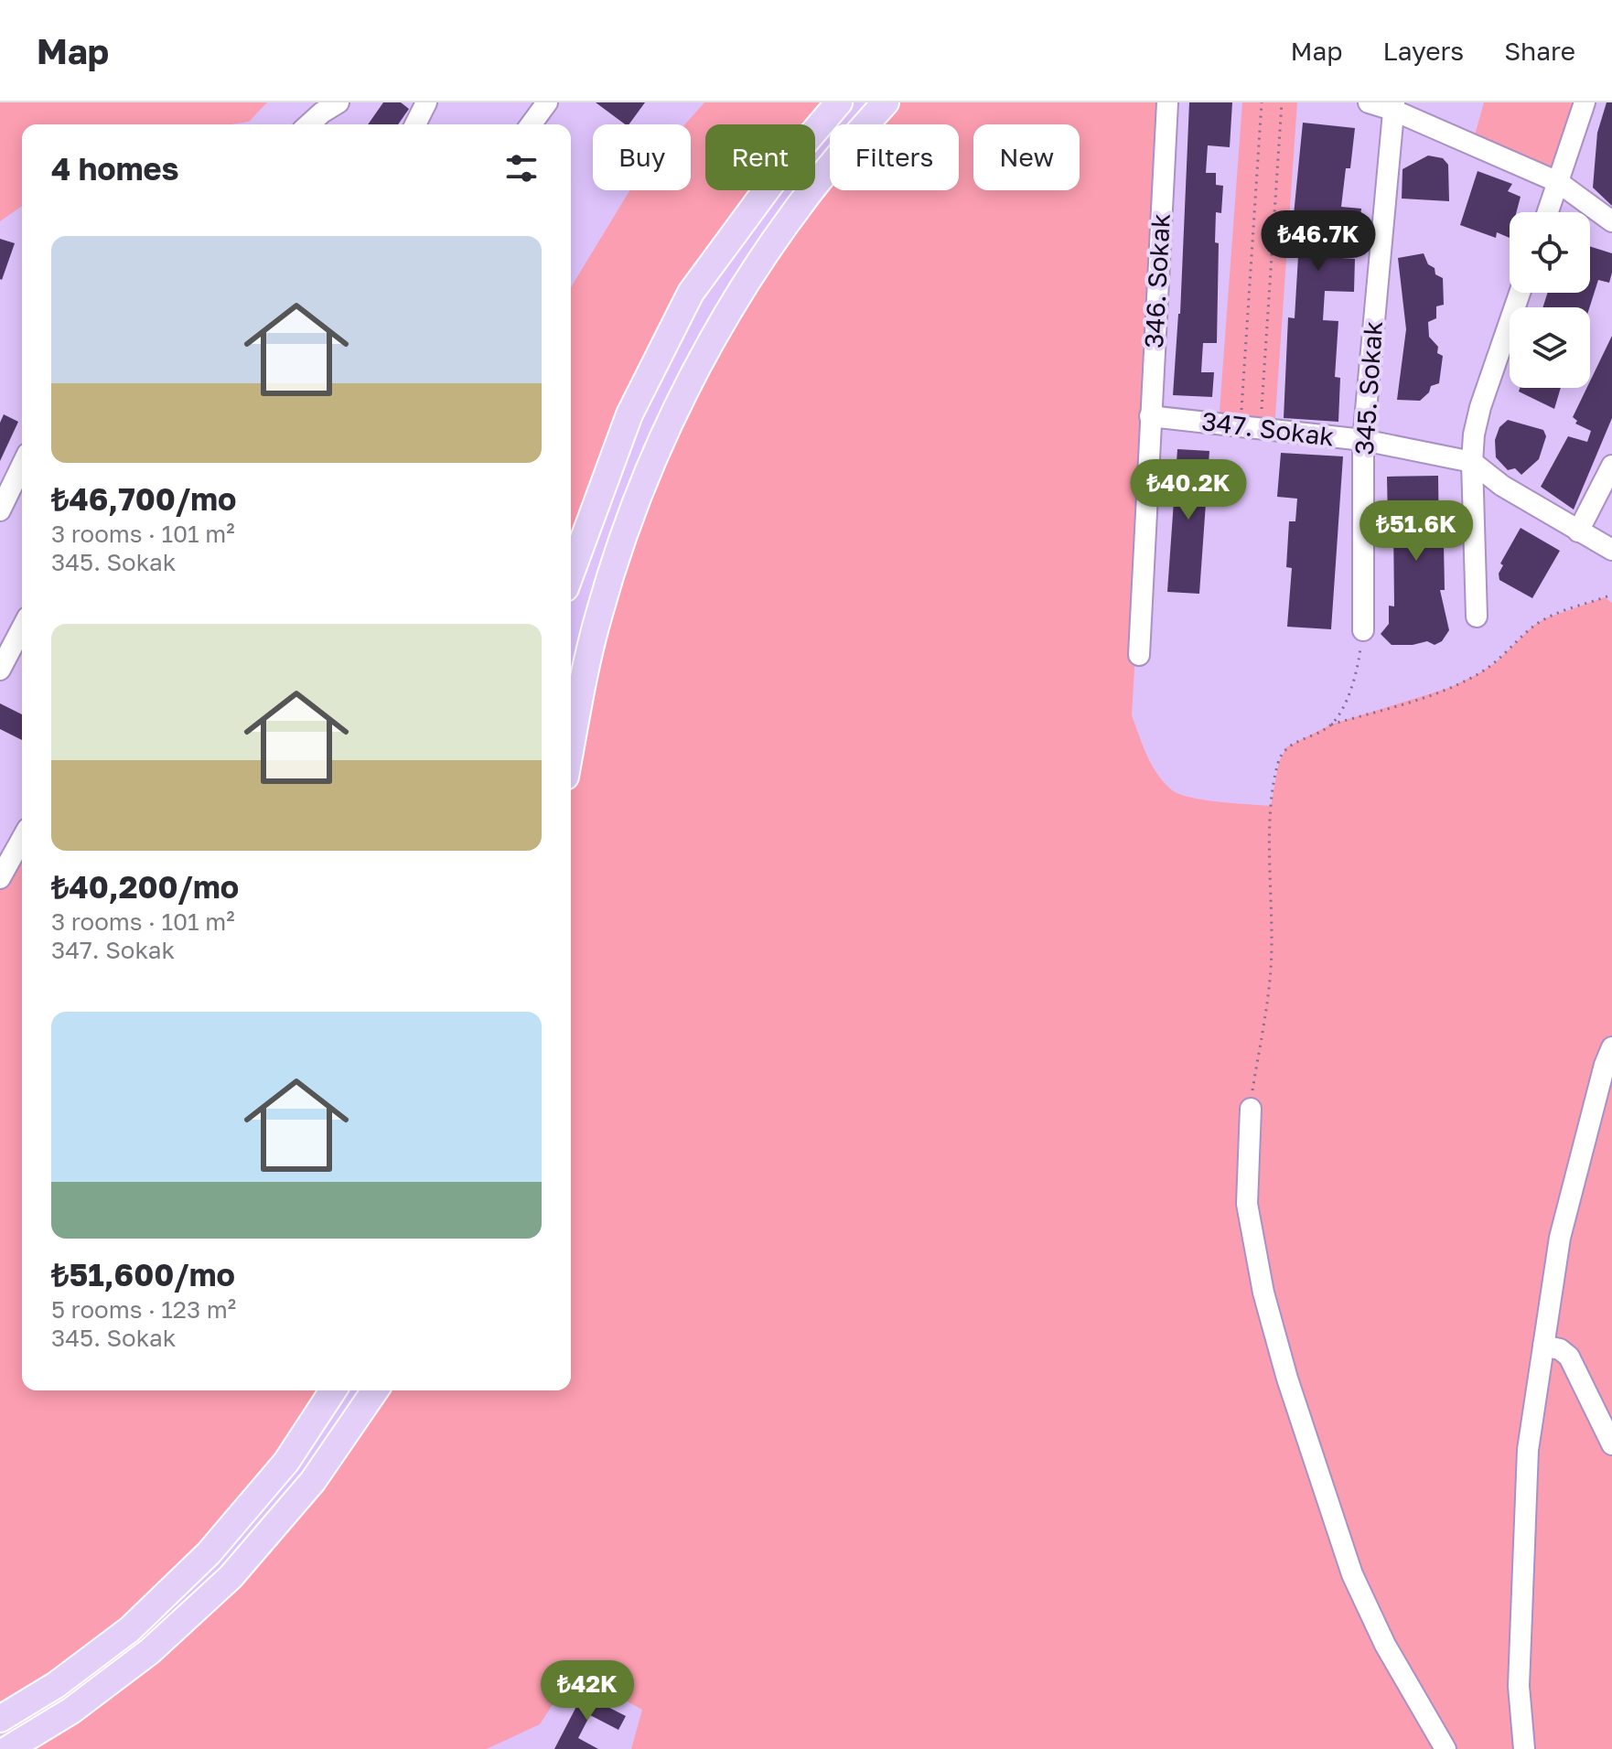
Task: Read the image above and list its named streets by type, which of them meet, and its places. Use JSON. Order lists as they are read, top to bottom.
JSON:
{
  "streets": {
    "street": ["346. Sokak", "345. Sokak", "347. Sokak"]
  },
  "crossings": [
    ["346. Sokak", "347. Sokak"],
    ["345. Sokak", "347. Sokak"]
  ],
  "page": {
    "header": "Map",
    "nav": ["Map", "Layers", "Share"],
    "chip": [
      "Buy",
      "Rent",
      "Filters",
      "New"
    ],
    "heading": "4 homes",
    "price": [
      "₺46.7K",
      "₺40.2K",
      "₺51.6K",
      "₺42K"
    ],
    "list": [
      {
        "name": "₺46,700/mo",
        "note": "3 rooms · 101 m² · 345. Sokak"
      },
      {
        "name": "₺40,200/mo",
        "note": "3 rooms · 101 m² · 347. Sokak"
      },
      {
        "name": "₺51,600/mo",
        "note": "5 rooms · 123 m² · 345. Sokak"
      }
    ]
  }
}
